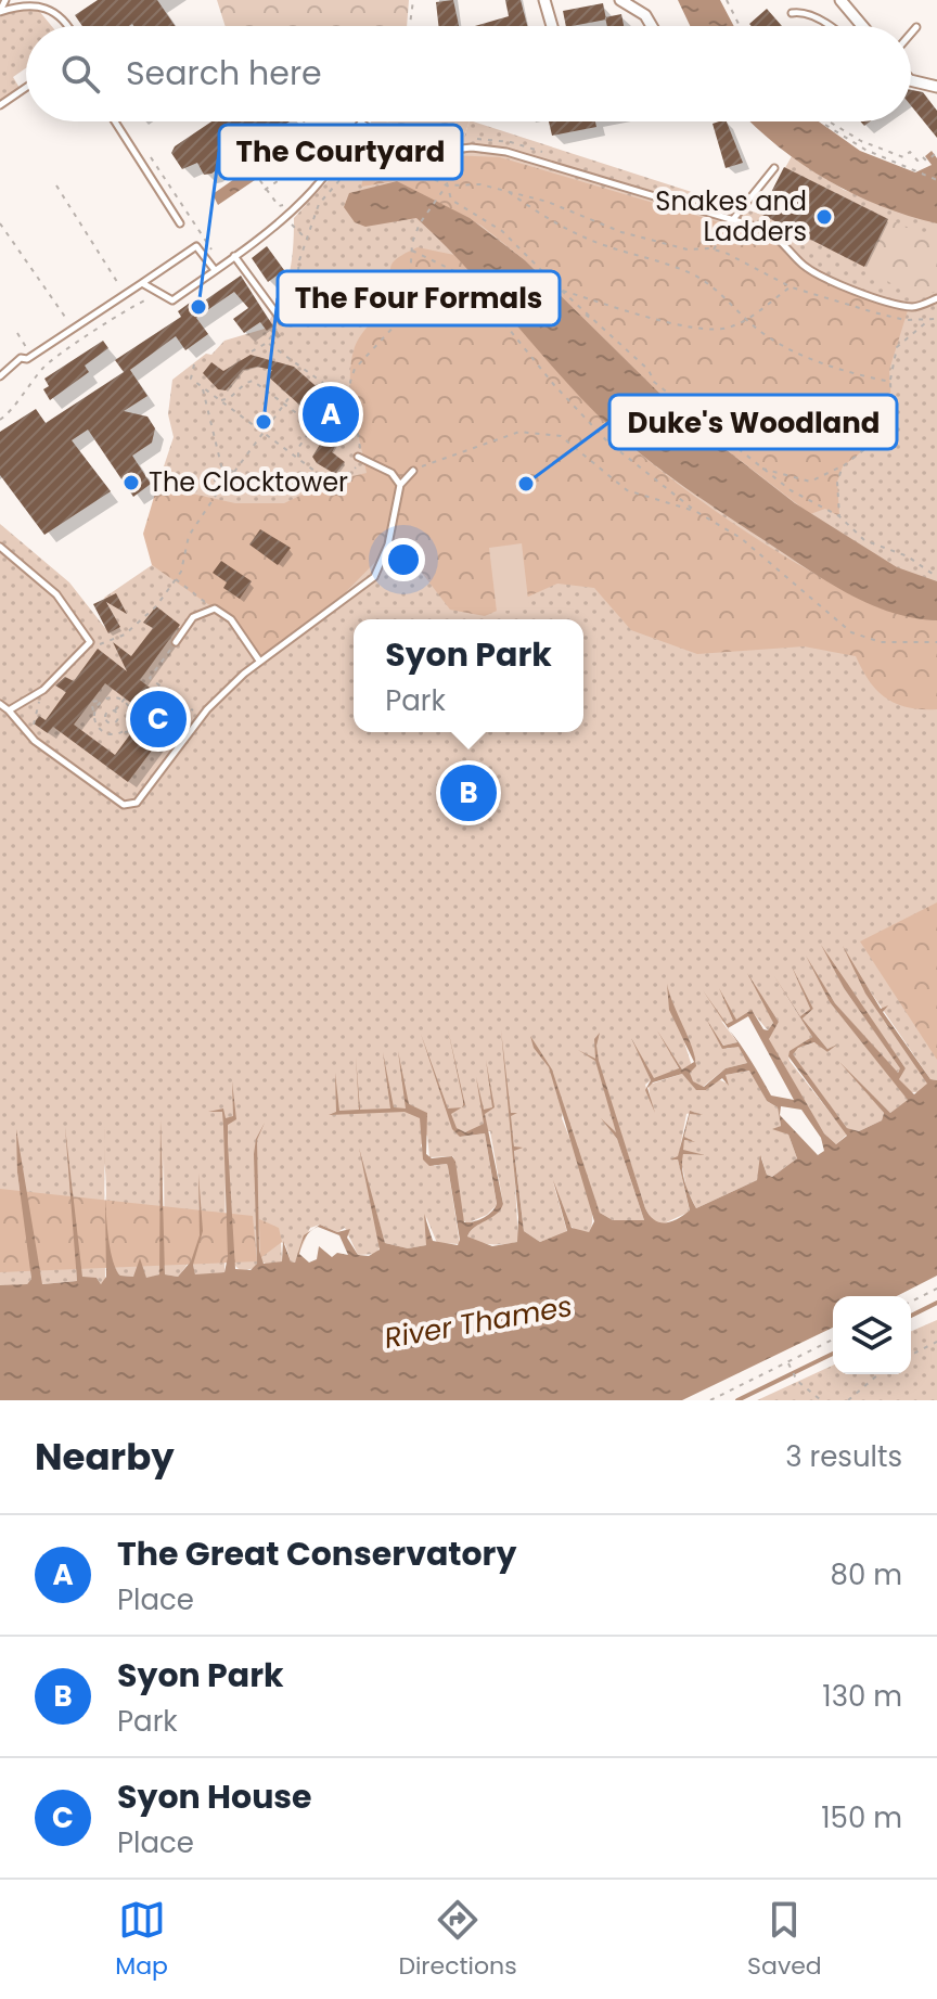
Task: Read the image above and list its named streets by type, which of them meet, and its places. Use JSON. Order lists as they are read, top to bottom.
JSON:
{
  "water": ["River Thames"],
  "places": [
    "Snakes and Ladders",
    "The Courtyard",
    "The Four Formals",
    "The Clocktower",
    "Duke's Woodland"
  ],
  "page": {
    "search": "Search here",
    "pins": ["A", "C", "B"],
    "popup": ["Syon Park", "Park"],
    "heading": ["Nearby", "3 results"],
    "list": [
      {
        "mark": "A",
        "name": "The Great Conservatory",
        "note": "Place",
        "value": "80 m"
      },
      {
        "mark": "B",
        "name": "Syon Park",
        "note": "Park",
        "value": "130 m"
      },
      {
        "mark": "C",
        "name": "Syon House",
        "note": "Place",
        "value": "150 m"
      }
    ],
    "nav": ["Map", "Directions", "Saved"]
  }
}
